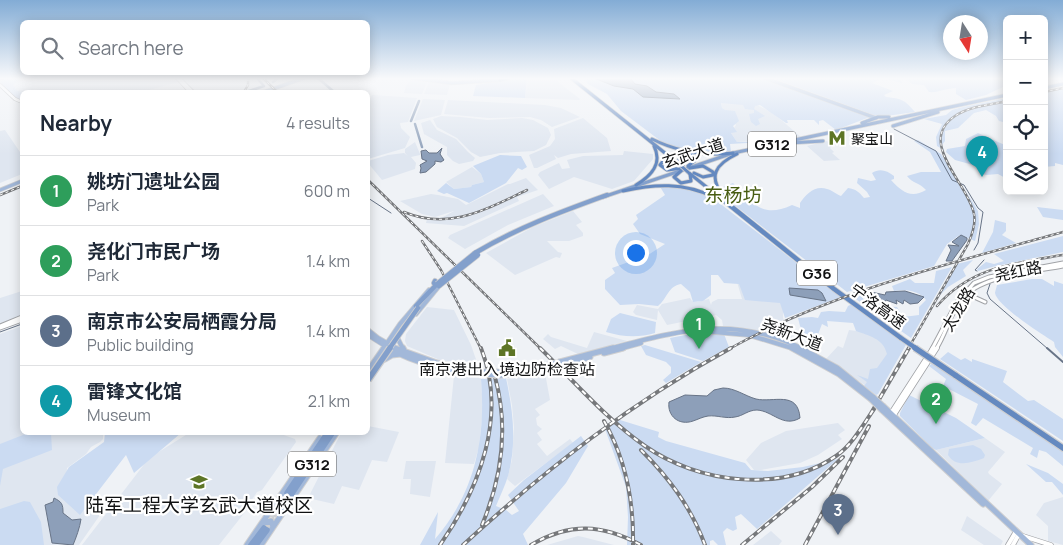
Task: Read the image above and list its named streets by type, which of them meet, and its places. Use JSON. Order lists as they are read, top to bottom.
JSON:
{
  "streets": {
    "highway": [
      "G312",
      "玄武大道",
      "G36",
      "宁洛高速"
    ],
    "main road": ["尧红路", "太龙路", "尧新大道"]
  },
  "crossings": [
    ["G312", "玄武大道"],
    ["玄武大道", "宁洛高速"],
    ["尧红路", "太龙路"],
    ["太龙路", "尧新大道"]
  ],
  "districts": ["东杨坊"],
  "places": {
    "metro station": ["聚宝山"],
    "public building": ["南京港出入境边防检查站"],
    "school or university": ["陆军工程大学玄武大道校区"]
  },
  "north": "bottom",
  "page": {
    "map_buttons": ["+", "−"],
    "search": "Search here",
    "heading": ["Nearby", "4 results"],
    "pins": [
      "4",
      "1",
      "2",
      "3"
    ],
    "list": [
      {
        "mark": "1",
        "name": "姚坊门遗址公园",
        "note": "Park",
        "value": "600 m"
      },
      {
        "mark": "2",
        "name": "尧化门市民广场",
        "note": "Park",
        "value": "1.4 km"
      },
      {
        "mark": "3",
        "name": "南京市公安局栖霞分局",
        "note": "Public building",
        "value": "1.4 km"
      },
      {
        "mark": "4",
        "name": "雷锋文化馆",
        "note": "Museum",
        "value": "2.1 km"
      }
    ]
  }
}
